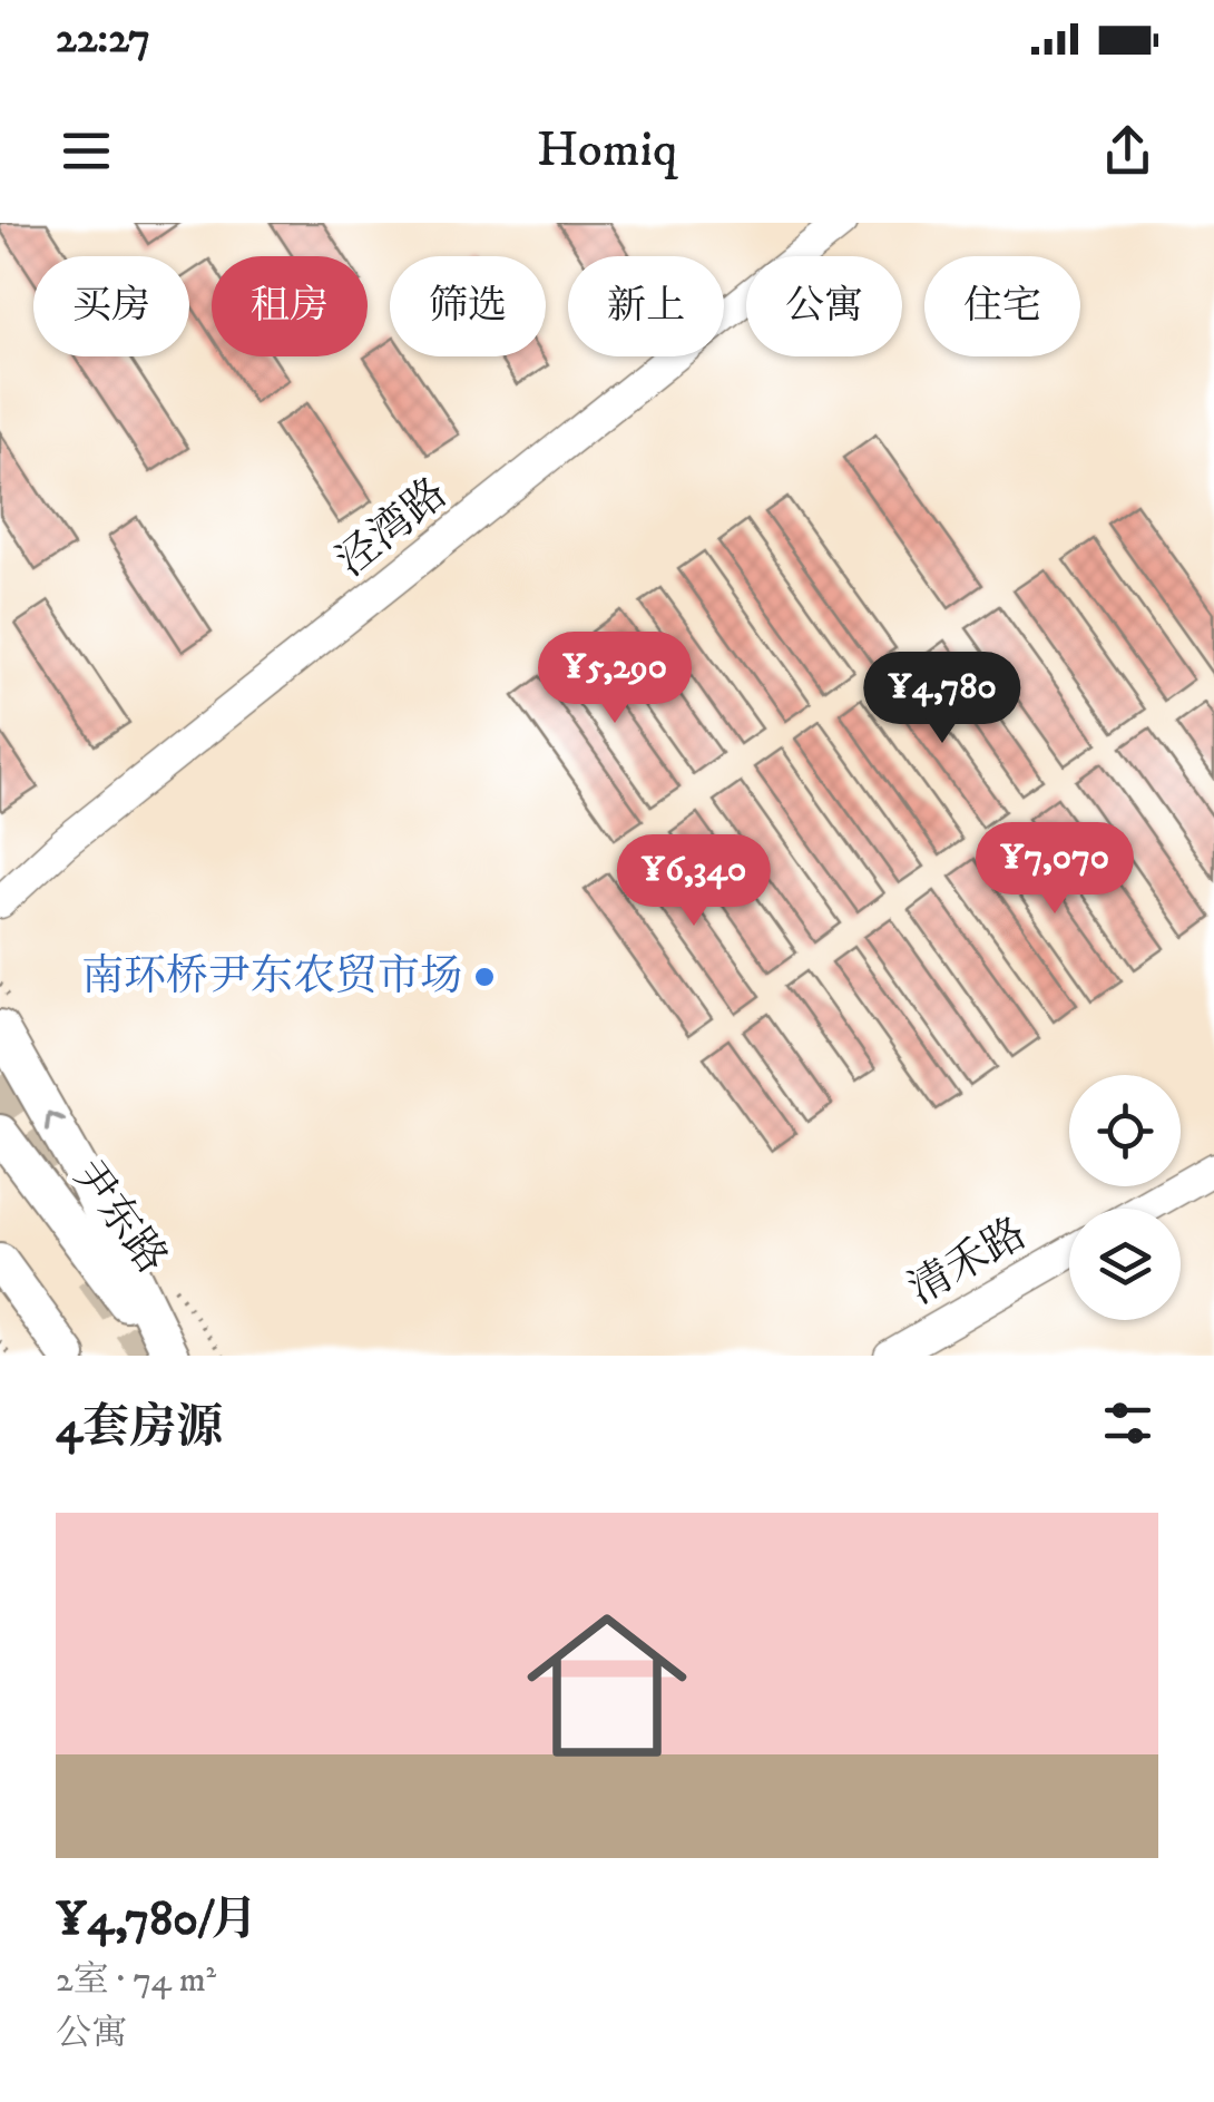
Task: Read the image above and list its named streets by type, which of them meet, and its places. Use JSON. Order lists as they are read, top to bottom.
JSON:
{
  "streets": {
    "main road": ["尹东路"],
    "street": ["泾湾路", "清禾路"]
  },
  "places": ["南环桥尹东农贸市场"],
  "page": {
    "status": "22:27",
    "header": "Homiq",
    "chip": [
      "买房",
      "租房",
      "筛选",
      "新上",
      "公寓",
      "住宅"
    ],
    "price": [
      "¥5,290",
      "¥4,780",
      "¥7,070",
      "¥6,340"
    ],
    "heading": "4套房源",
    "list": [
      {
        "name": "¥4,780/月",
        "note": "2室 · 74 m² · 公寓"
      }
    ]
  }
}
